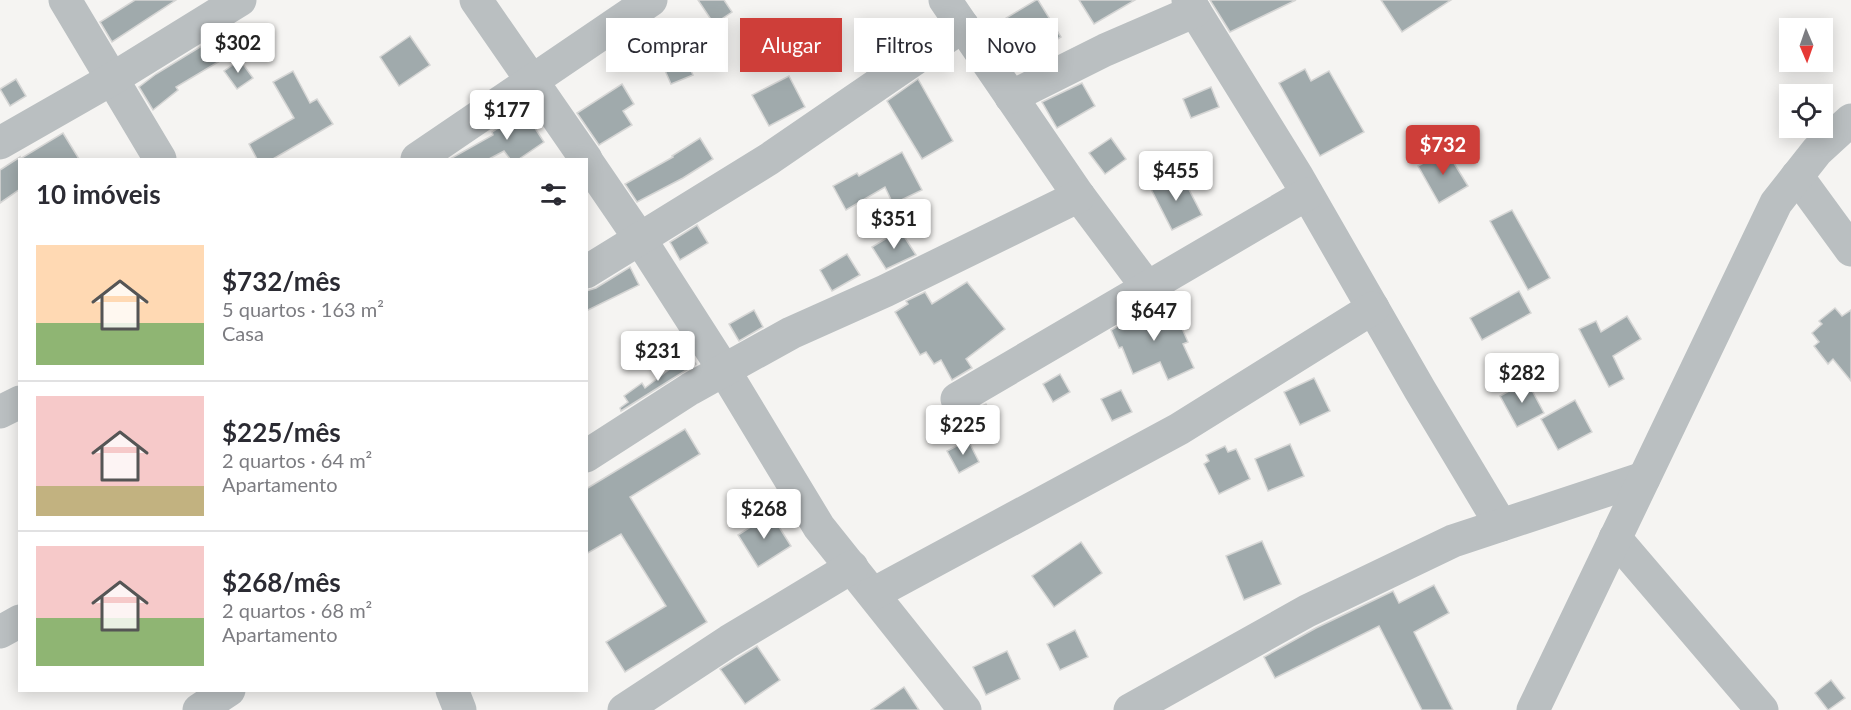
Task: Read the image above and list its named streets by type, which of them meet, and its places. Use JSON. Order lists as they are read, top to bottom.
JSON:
{
  "north": "bottom",
  "page": {
    "chip": [
      "Comprar",
      "Alugar",
      "Filtros",
      "Novo"
    ],
    "price": [
      "$302",
      "$177",
      "$732",
      "$455",
      "$351",
      "$647",
      "$231",
      "$282",
      "$225",
      "$268"
    ],
    "heading": "10 imóveis",
    "list": [
      {
        "name": "$732/mês",
        "note": "5 quartos · 163 m² · Casa"
      },
      {
        "name": "$225/mês",
        "note": "2 quartos · 64 m² · Apartamento"
      },
      {
        "name": "$268/mês",
        "note": "2 quartos · 68 m² · Apartamento"
      }
    ]
  }
}
